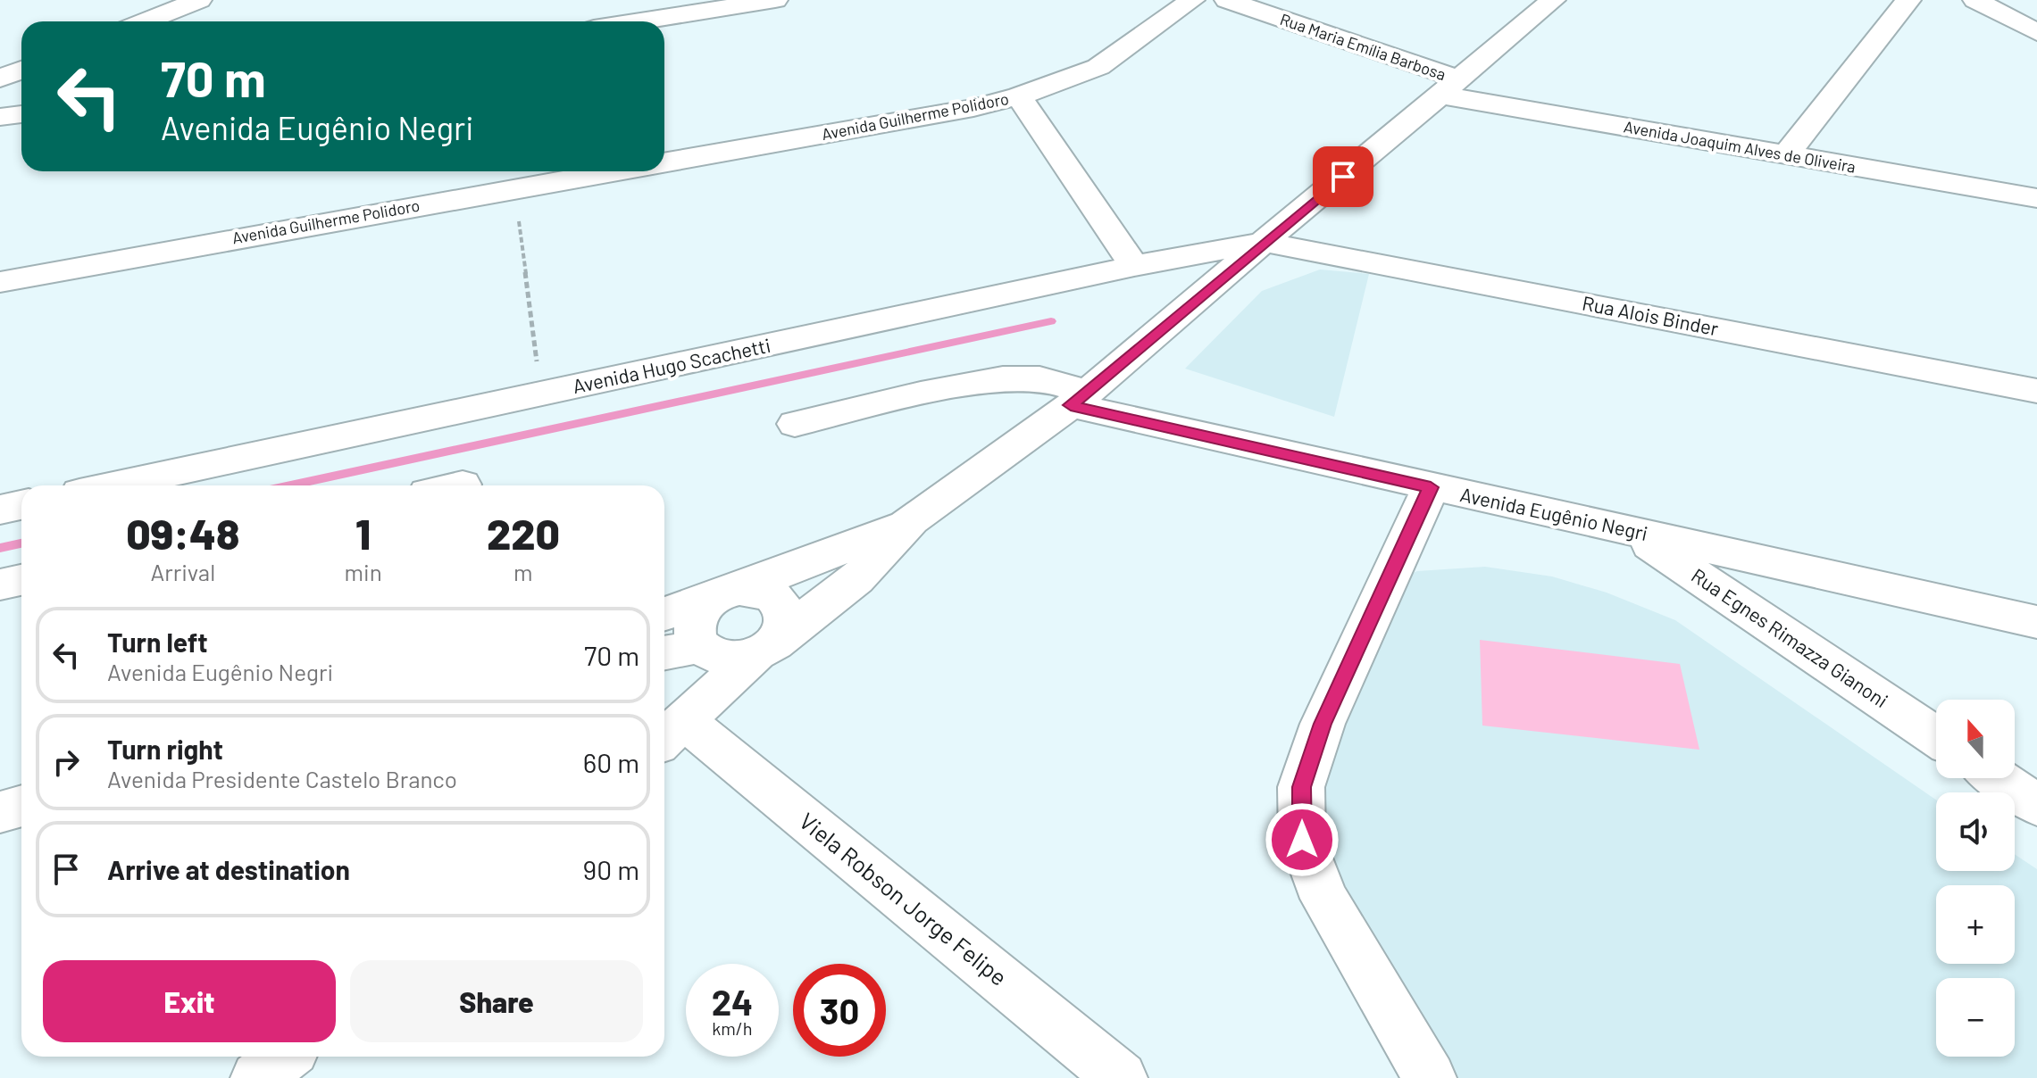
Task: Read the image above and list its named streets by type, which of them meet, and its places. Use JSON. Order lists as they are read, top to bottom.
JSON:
{
  "streets": {
    "street": [
      "Rua Maria Emília Barbosa",
      "Avenida Guilherme Polidoro",
      "Avenida Joaquim Alves de Oliveira",
      "Rua Alois Binder",
      "Avenida Hugo Scachetti",
      "Avenida Eugênio Negri",
      "Rua Egnes Rimazza Gianoni",
      "Viela Robson Jorge Felipe"
    ]
  },
  "crossings": [
    ["Rua Maria Emília Barbosa", "Avenida Joaquim Alves de Oliveira"],
    ["Rua Alois Binder", "Avenida Hugo Scachetti"],
    ["Avenida Eugênio Negri", "Rua Egnes Rimazza Gianoni"]
  ],
  "north": "top",
  "page": {
    "turn": ["70 m", "Avenida Eugênio Negri"],
    "eta": [
      "09:48",
      "Arrival",
      "1",
      "min",
      "220",
      "m"
    ],
    "list": [
      {
        "name": "Turn left",
        "note": "Avenida Eugênio Negri",
        "value": "70 m"
      },
      {
        "name": "Turn right",
        "note": "Avenida Presidente Castelo Branco",
        "value": "60 m"
      },
      {
        "name": "Arrive at destination",
        "value": "90 m"
      }
    ],
    "map_buttons": ["+", "−"],
    "buttons": ["Exit", "Share"],
    "speed": "24 km/h",
    "limit": "30"
  }
}
